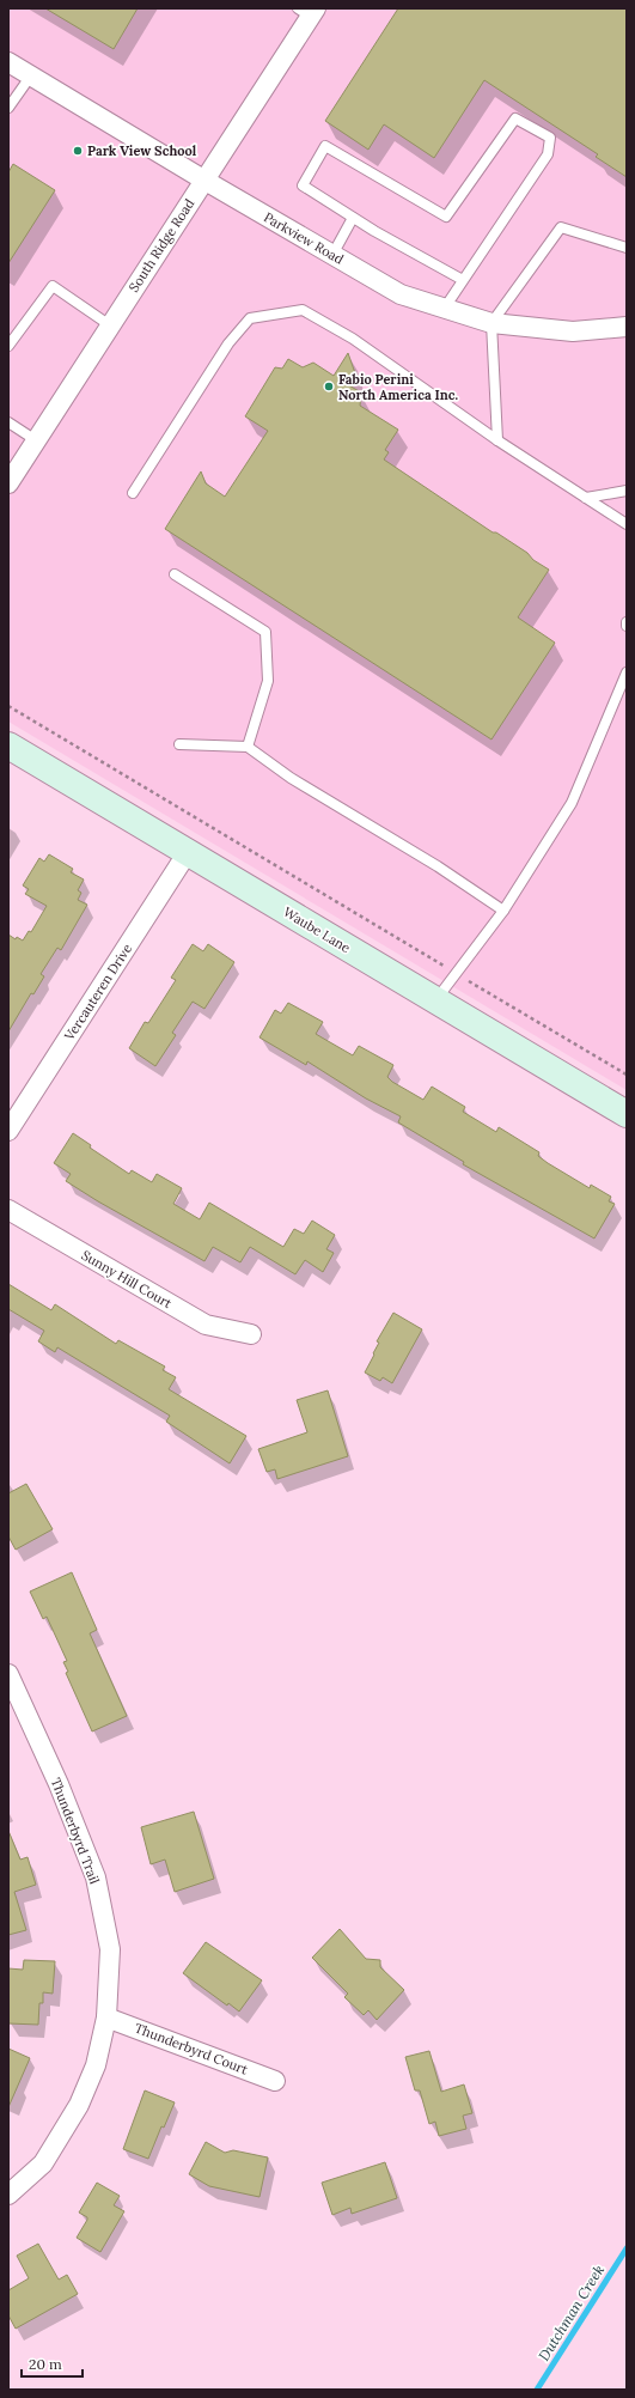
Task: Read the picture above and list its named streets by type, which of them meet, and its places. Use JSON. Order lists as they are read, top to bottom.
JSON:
{
  "streets": {
    "main road": ["Waube Lane"],
    "street": [
      "Parkview Road",
      "South Ridge Road",
      "Vercauteren Drive",
      "Sunny Hill Court",
      "Thunderbyrd Trail",
      "Thunderbyrd Court"
    ]
  },
  "crossings": [
    ["Parkview Road", "South Ridge Road"],
    ["Waube Lane", "Vercauteren Drive"],
    ["Thunderbyrd Trail", "Thunderbyrd Court"]
  ],
  "water": ["Dutchman Creek"],
  "places": ["Park View School", "Fabio Perini North America Inc."],
  "scale_bar": "20 m"
}
